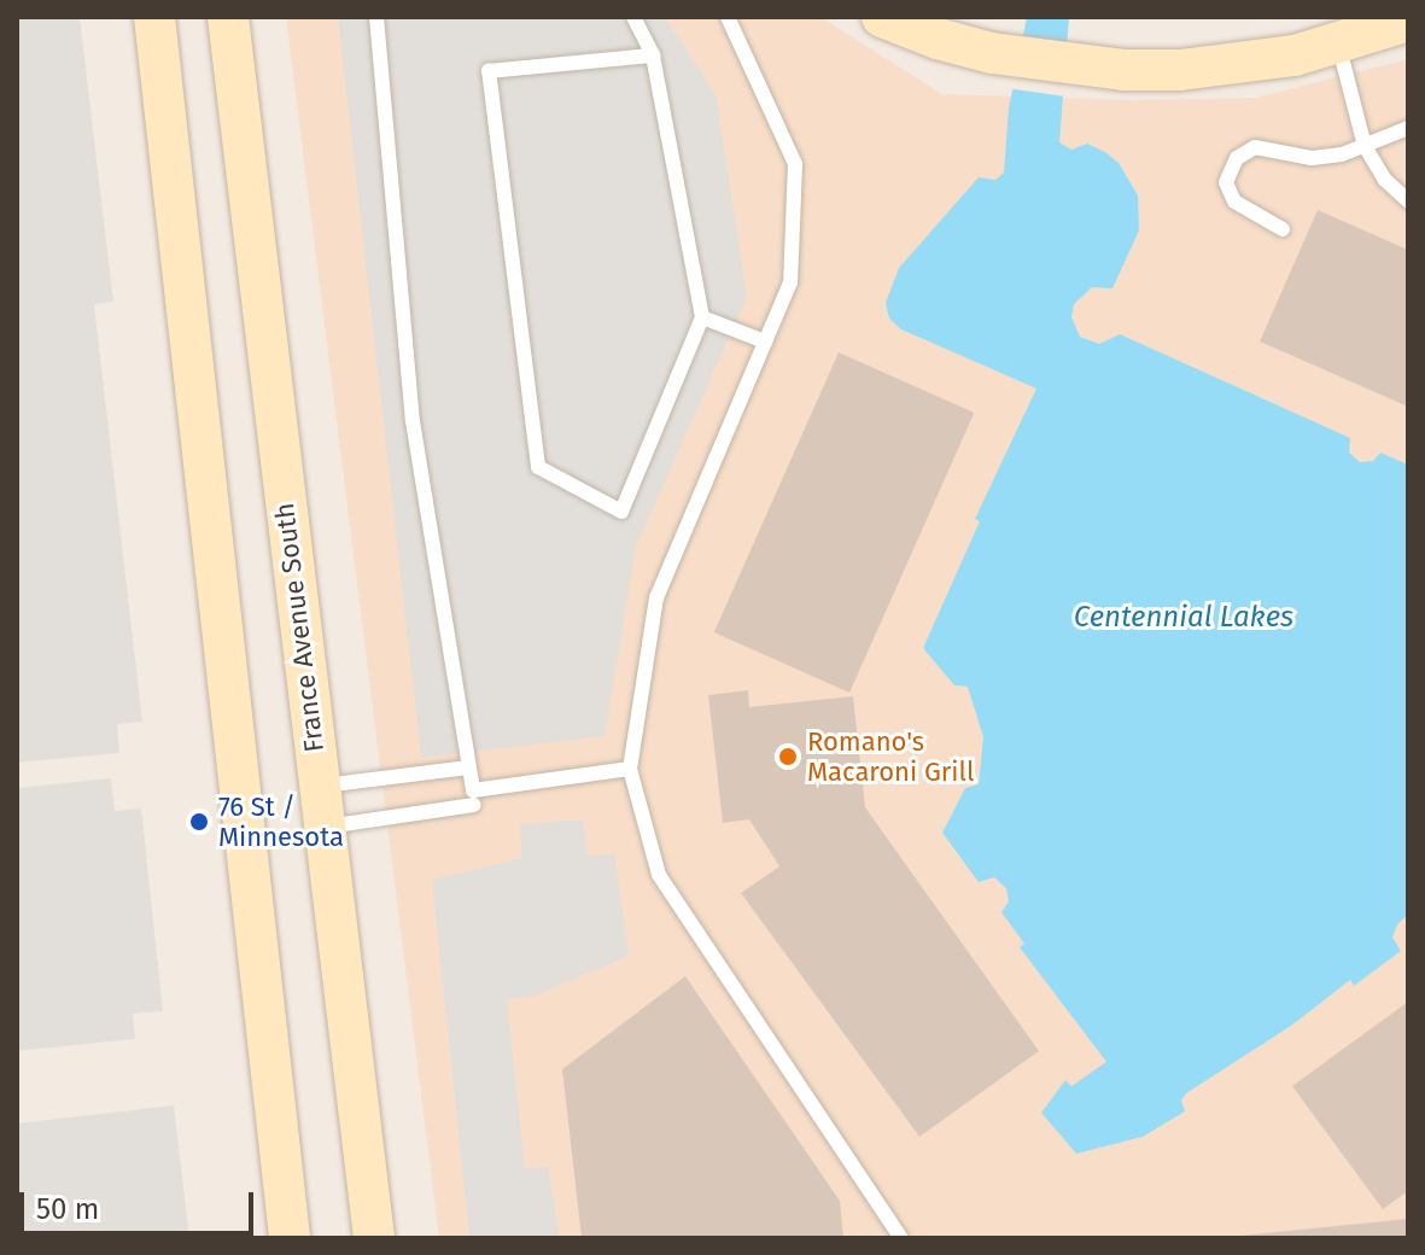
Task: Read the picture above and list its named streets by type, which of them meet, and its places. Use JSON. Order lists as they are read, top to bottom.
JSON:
{
  "streets": {
    "main road": ["France Avenue South"]
  },
  "water": ["Centennial Lakes"],
  "places": ["Romano's Macaroni Grill", "76 St / Minnesota"],
  "scale_bar": "50 m"
}
